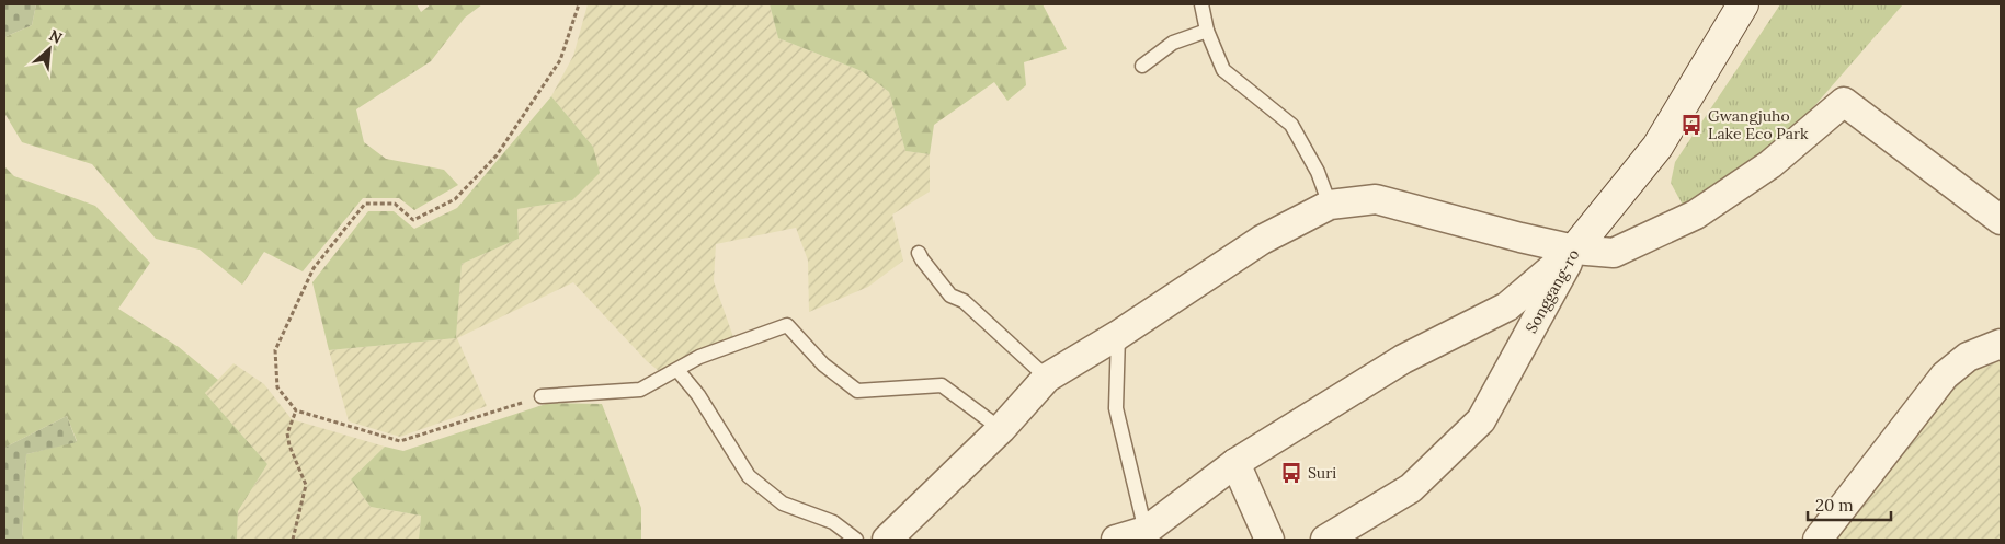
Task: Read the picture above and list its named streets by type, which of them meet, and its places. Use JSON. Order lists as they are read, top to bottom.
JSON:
{
  "streets": {
    "main road": ["Songgang-ro"]
  },
  "places": {
    "bus stop": ["Gwangjuho Lake Eco Park", "Suri"]
  },
  "scale_bar": "20 m",
  "north": "top right"
}
